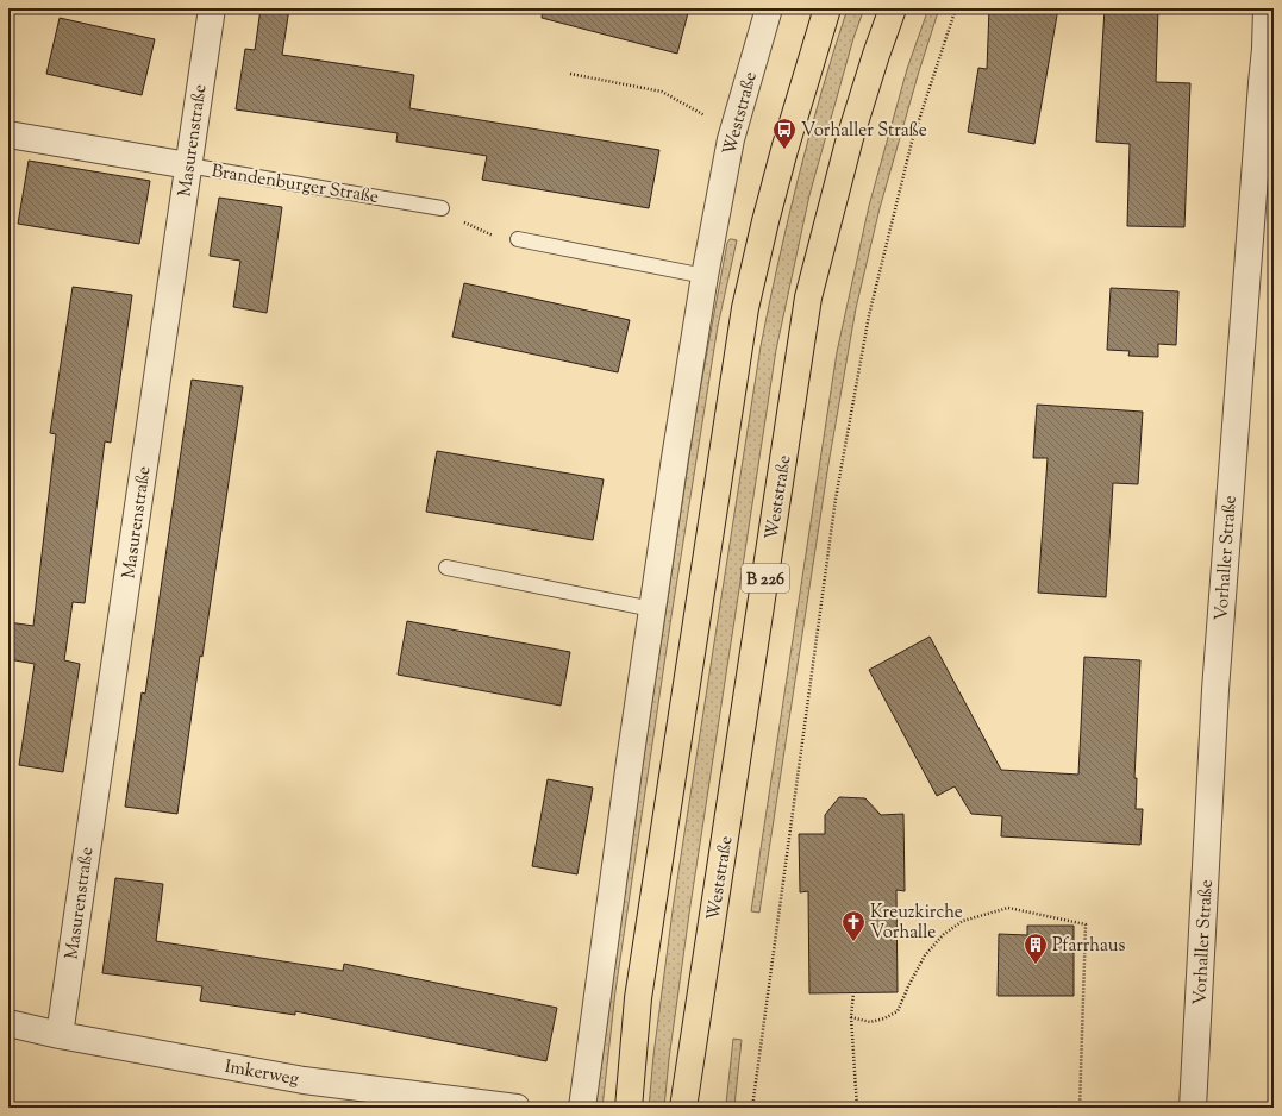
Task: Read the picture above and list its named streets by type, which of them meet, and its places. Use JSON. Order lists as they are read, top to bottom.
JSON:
{
  "streets": {
    "main road": ["Weststraße", "B 226"],
    "street": [
      "Masurenstraße",
      "Brandenburger Straße",
      "Vorhaller Straße",
      "Imkerweg"
    ]
  },
  "crossings": [
    ["Masurenstraße", "Brandenburger Straße"],
    ["Masurenstraße", "Imkerweg"]
  ],
  "places": {
    "bus stop": ["Vorhaller Straße"],
    "church": ["Kreuzkirche Vorhalle"],
    "building": ["Pfarrhaus"]
  }
}
